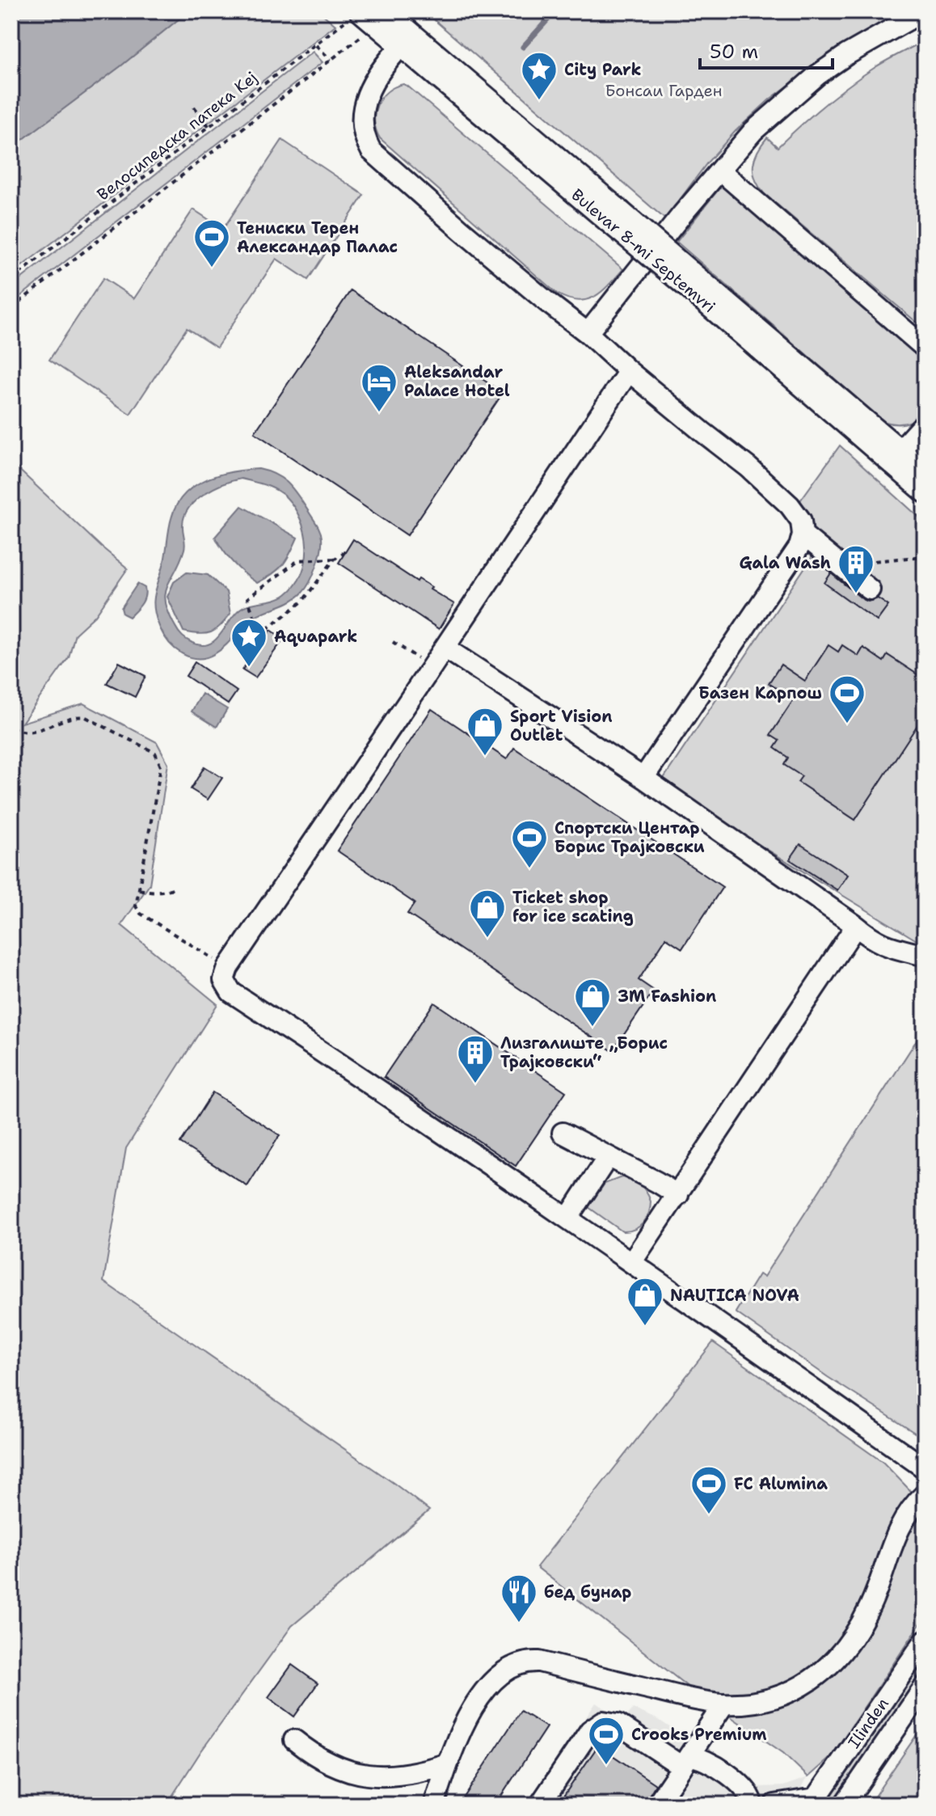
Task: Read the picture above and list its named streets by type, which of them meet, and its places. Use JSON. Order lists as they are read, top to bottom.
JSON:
{
  "streets": {
    "street": ["Bulevar 8-mi Septemvri", "Ilinden"],
    "path": ["Велосипедска патека Кеј"]
  },
  "crossings": [
    ["Велосипедска патека Кеј", "Bulevar 8-mi Septemvri"]
  ],
  "parks": ["Бонсаи Гарден"],
  "places": {
    "place": ["City Park", "Aquapark"],
    "sports": [
      "Тениски Терен Александар Палас",
      "Базен Карпош",
      "Спортски Центар Борис Трајковски",
      "FC Alumina",
      "Crooks Premium"
    ],
    "hotel": ["Aleksandar Palace Hotel"],
    "building": ["Gala Wash", "Лизгалиште „Борис Трајковски“"],
    "shop": [
      "Sport Vision Outlet",
      "Ticket shop for ice scating",
      "3M Fashion",
      "NAUTICA NOVA"
    ],
    "restaurant": ["бед бунар"]
  },
  "scale_bar": "50 m"
}
